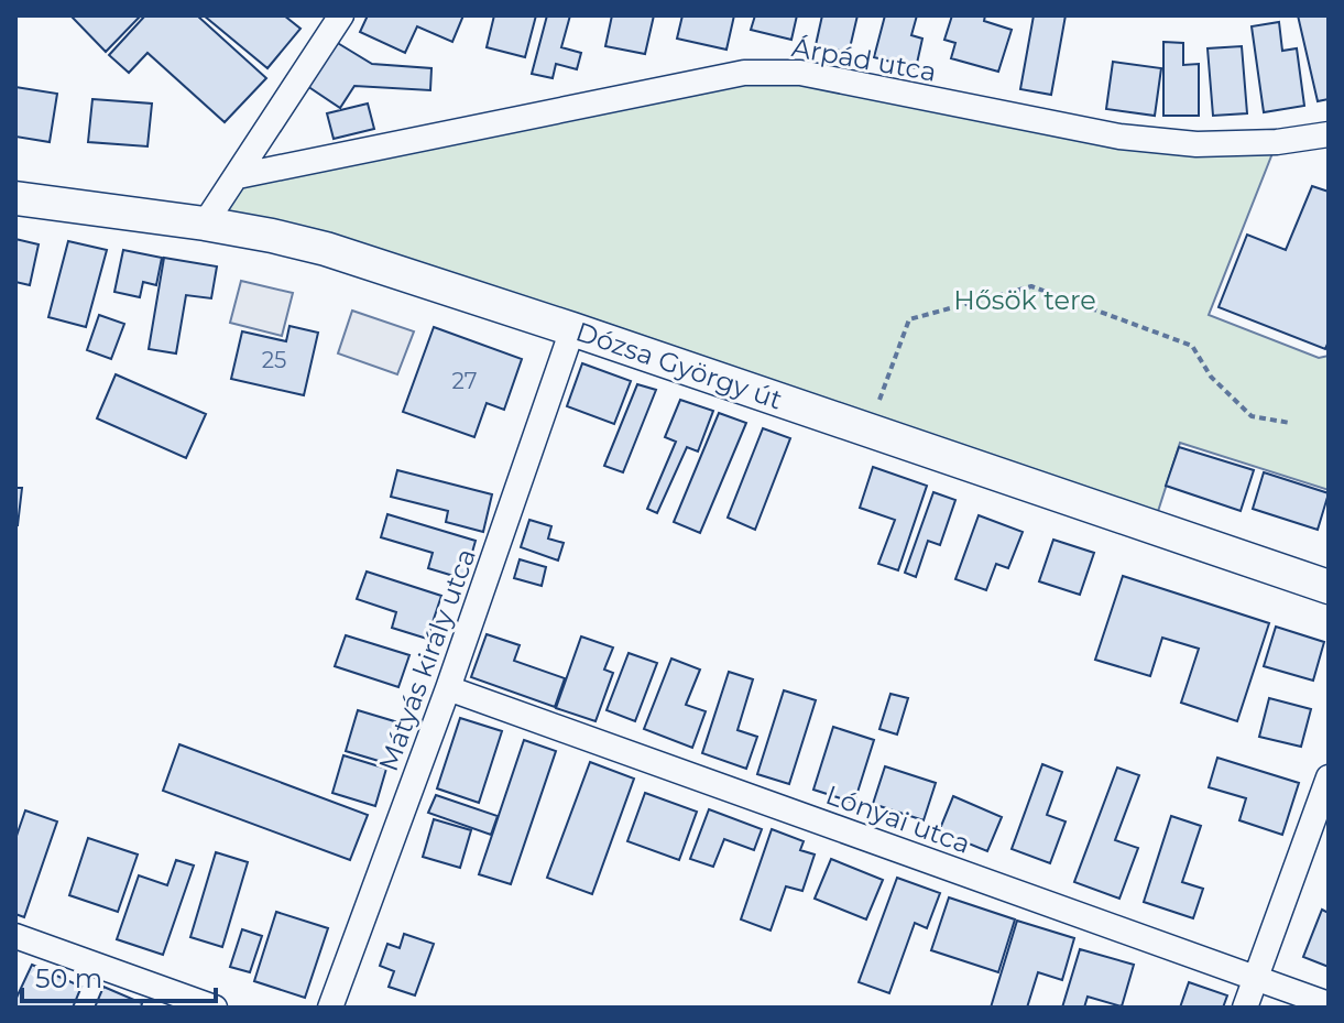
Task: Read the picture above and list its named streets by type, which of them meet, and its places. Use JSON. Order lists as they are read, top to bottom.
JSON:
{
  "streets": {
    "main road": ["Dózsa György út"],
    "street": ["Árpád utca", "Mátyás király utca", "Lónyai utca"]
  },
  "crossings": [
    ["Dózsa György út", "Mátyás király utca"],
    ["Mátyás király utca", "Lónyai utca"]
  ],
  "parks": ["Hősök tere"],
  "house_numbers": ["25", "27"],
  "scale_bar": "50 m"
}
